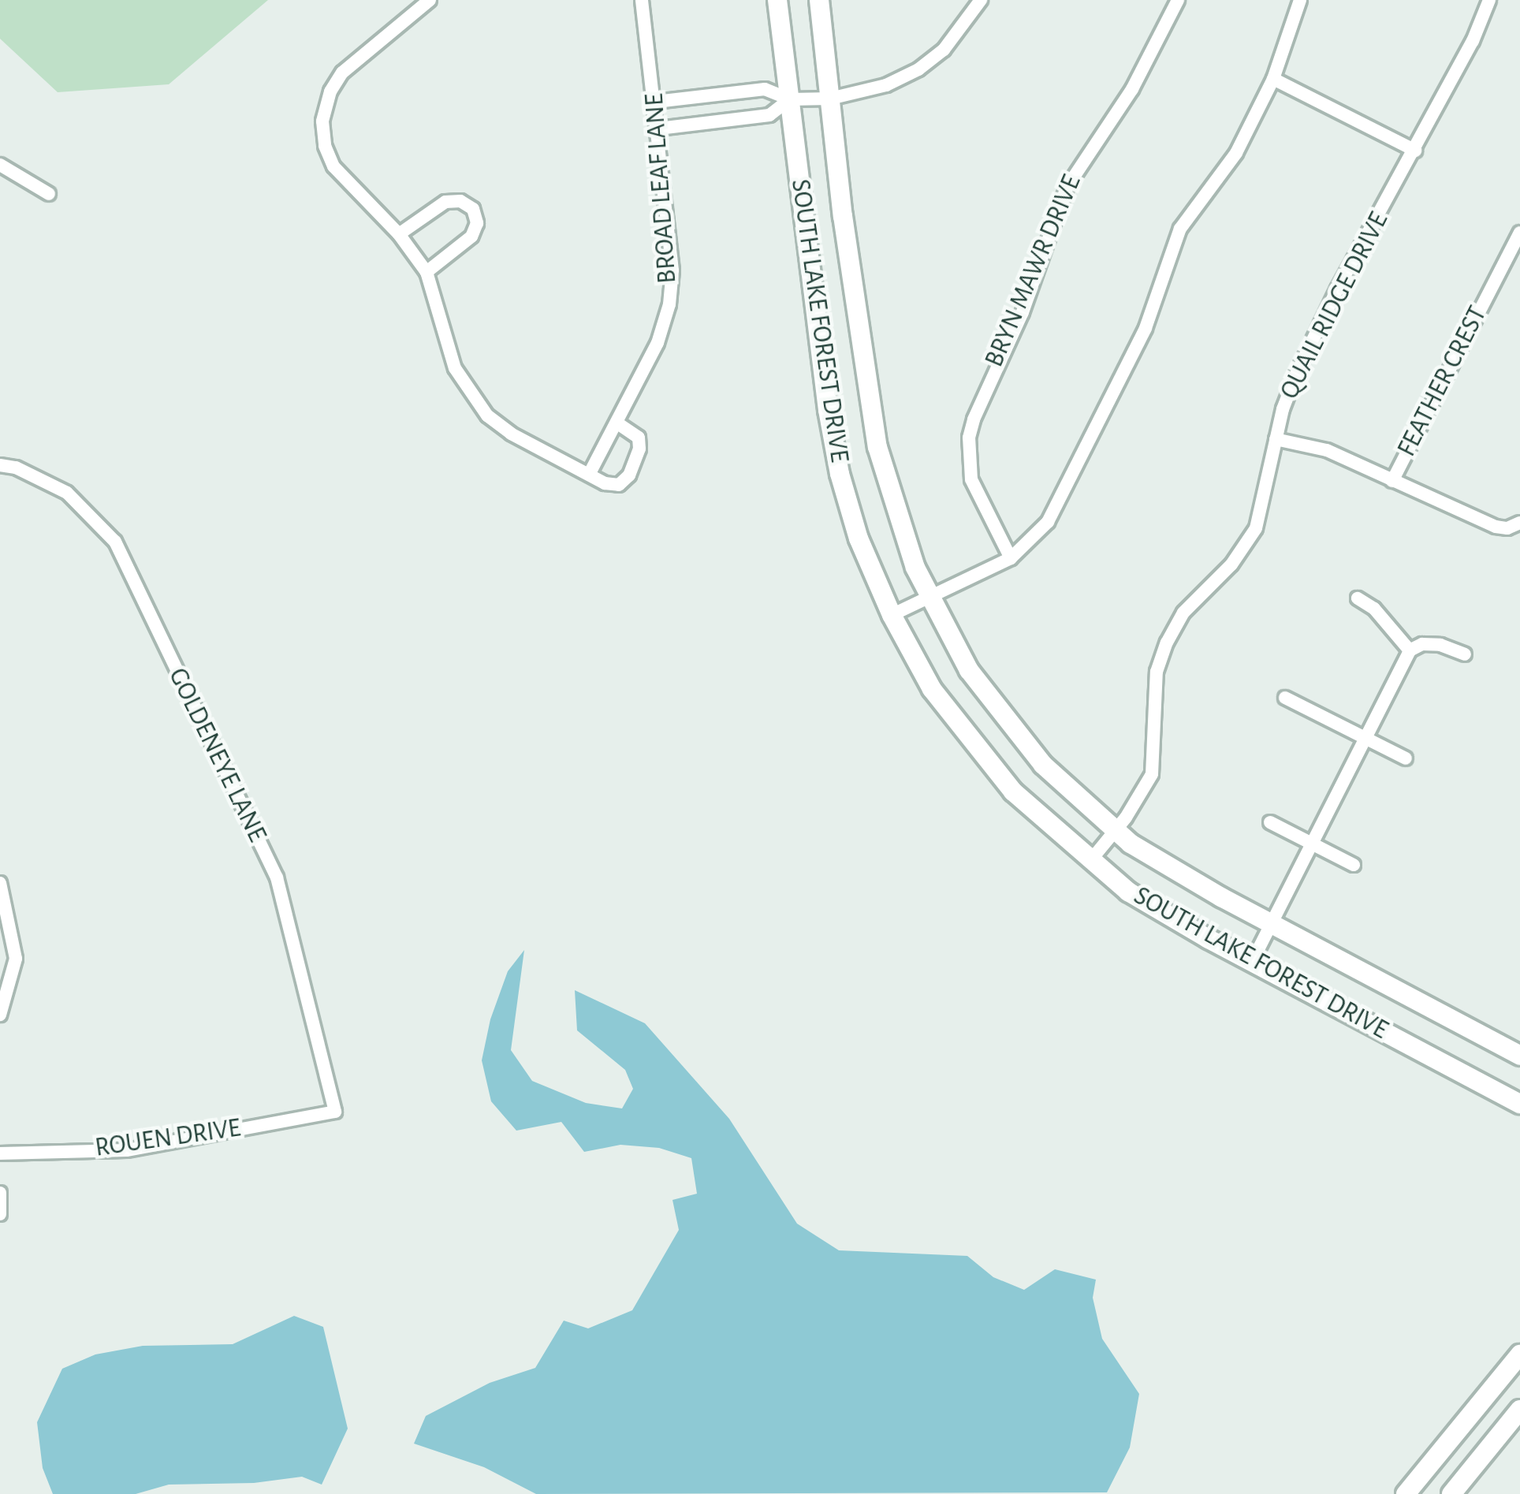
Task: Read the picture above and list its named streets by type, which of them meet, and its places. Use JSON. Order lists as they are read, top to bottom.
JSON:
{
  "streets": {
    "main road": ["SOUTH LAKE FOREST DRIVE"],
    "street": [
      "BROAD LEAF LANE",
      "BRYN MAWR DRIVE",
      "QUAIL RIDGE DRIVE",
      "FEATHER CREST",
      "GOLDENEYE LANE",
      "ROUEN DRIVE"
    ]
  },
  "crossings": [
    ["QUAIL RIDGE DRIVE", "SOUTH LAKE FOREST DRIVE"],
    ["GOLDENEYE LANE", "ROUEN DRIVE"]
  ]
}
